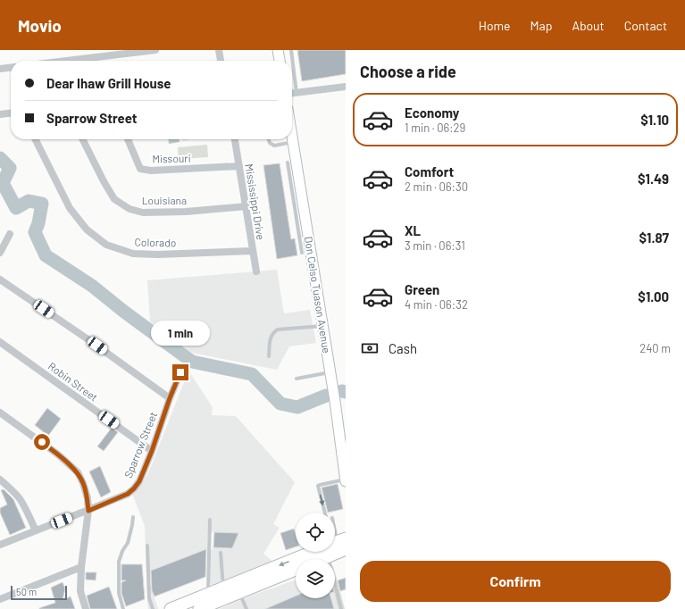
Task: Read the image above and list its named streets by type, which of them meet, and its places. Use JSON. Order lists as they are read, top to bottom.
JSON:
{
  "streets": {
    "street": [
      "Missouri",
      "Louisiana",
      "Mississippi Drive",
      "Colorado",
      "Don Celso Tuason Avenue",
      "Robin Street",
      "Sparrow Street"
    ]
  },
  "crossings": [
    ["Missouri", "Mississippi Drive"],
    ["Louisiana", "Mississippi Drive"],
    ["Mississippi Drive", "Colorado"],
    ["Robin Street", "Sparrow Street"]
  ],
  "scale_bar": "50 m",
  "page": {
    "header": "Movio",
    "nav": [
      "Home",
      "Map",
      "About",
      "Contact"
    ],
    "heading": "Choose a ride",
    "banner": ["Dear Ihaw Grill House", "Sparrow Street"],
    "list": [
      {
        "name": "Economy",
        "note": "1 min · 06:29",
        "value": "$1.10"
      },
      {
        "name": "Comfort",
        "note": "2 min · 06:30",
        "value": "$1.49"
      },
      {
        "name": "XL",
        "note": "3 min · 06:31",
        "value": "$1.87"
      },
      {
        "name": "Green",
        "note": "4 min · 06:32",
        "value": "$1.00"
      }
    ],
    "bubble": "1 min",
    "pay": ["Cash", "240 m"],
    "buttons": "Confirm",
    "scale": "50 m"
  }
}
